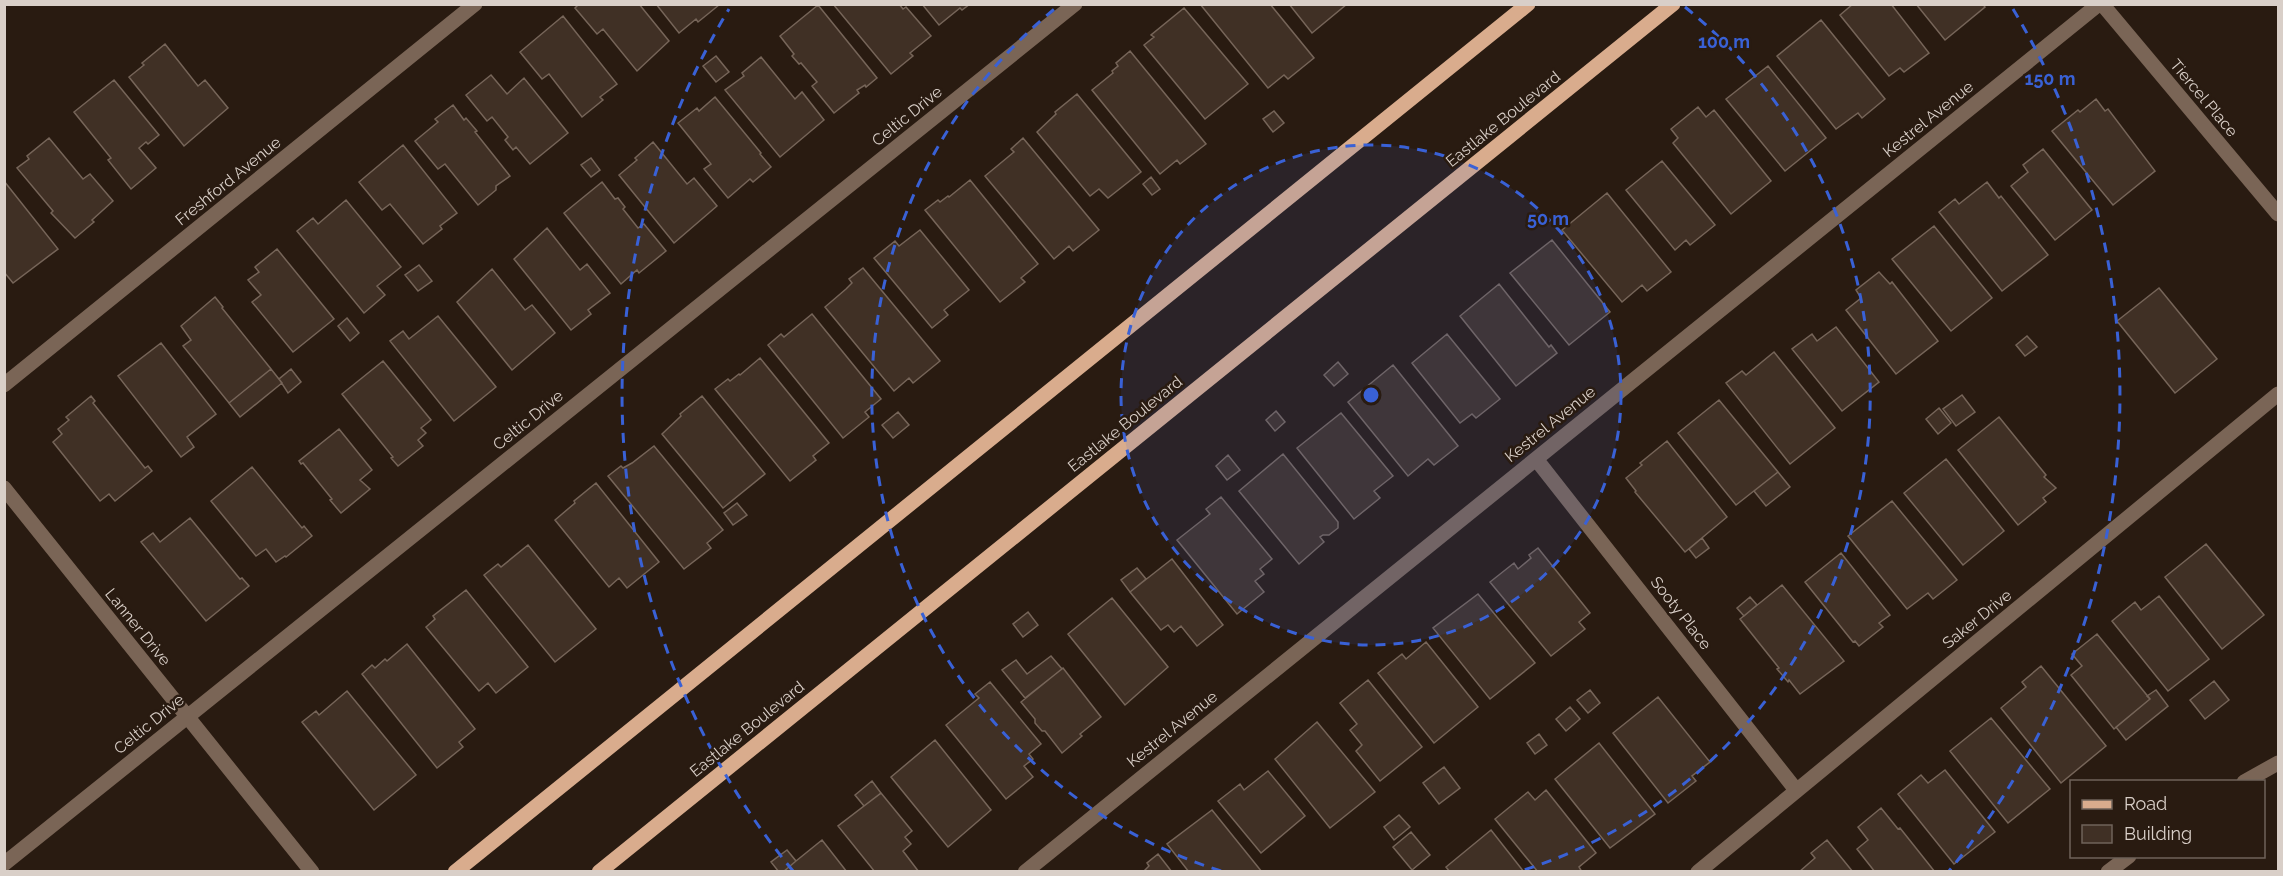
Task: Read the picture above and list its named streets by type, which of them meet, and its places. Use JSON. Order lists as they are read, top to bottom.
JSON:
{
  "streets": {
    "main road": ["Eastlake Boulevard"],
    "street": [
      "Tiercel Place",
      "Celtic Drive",
      "Kestrel Avenue",
      "Freshford Avenue",
      "Sooty Place",
      "Saker Drive",
      "Lanner Drive"
    ]
  },
  "crossings": [
    ["Tiercel Place", "Kestrel Avenue"],
    ["Celtic Drive", "Lanner Drive"],
    ["Kestrel Avenue", "Sooty Place"],
    ["Sooty Place", "Saker Drive"]
  ],
  "legend": ["Road", "Building"],
  "rings": ["100 m", "150 m", "50 m"]
}
